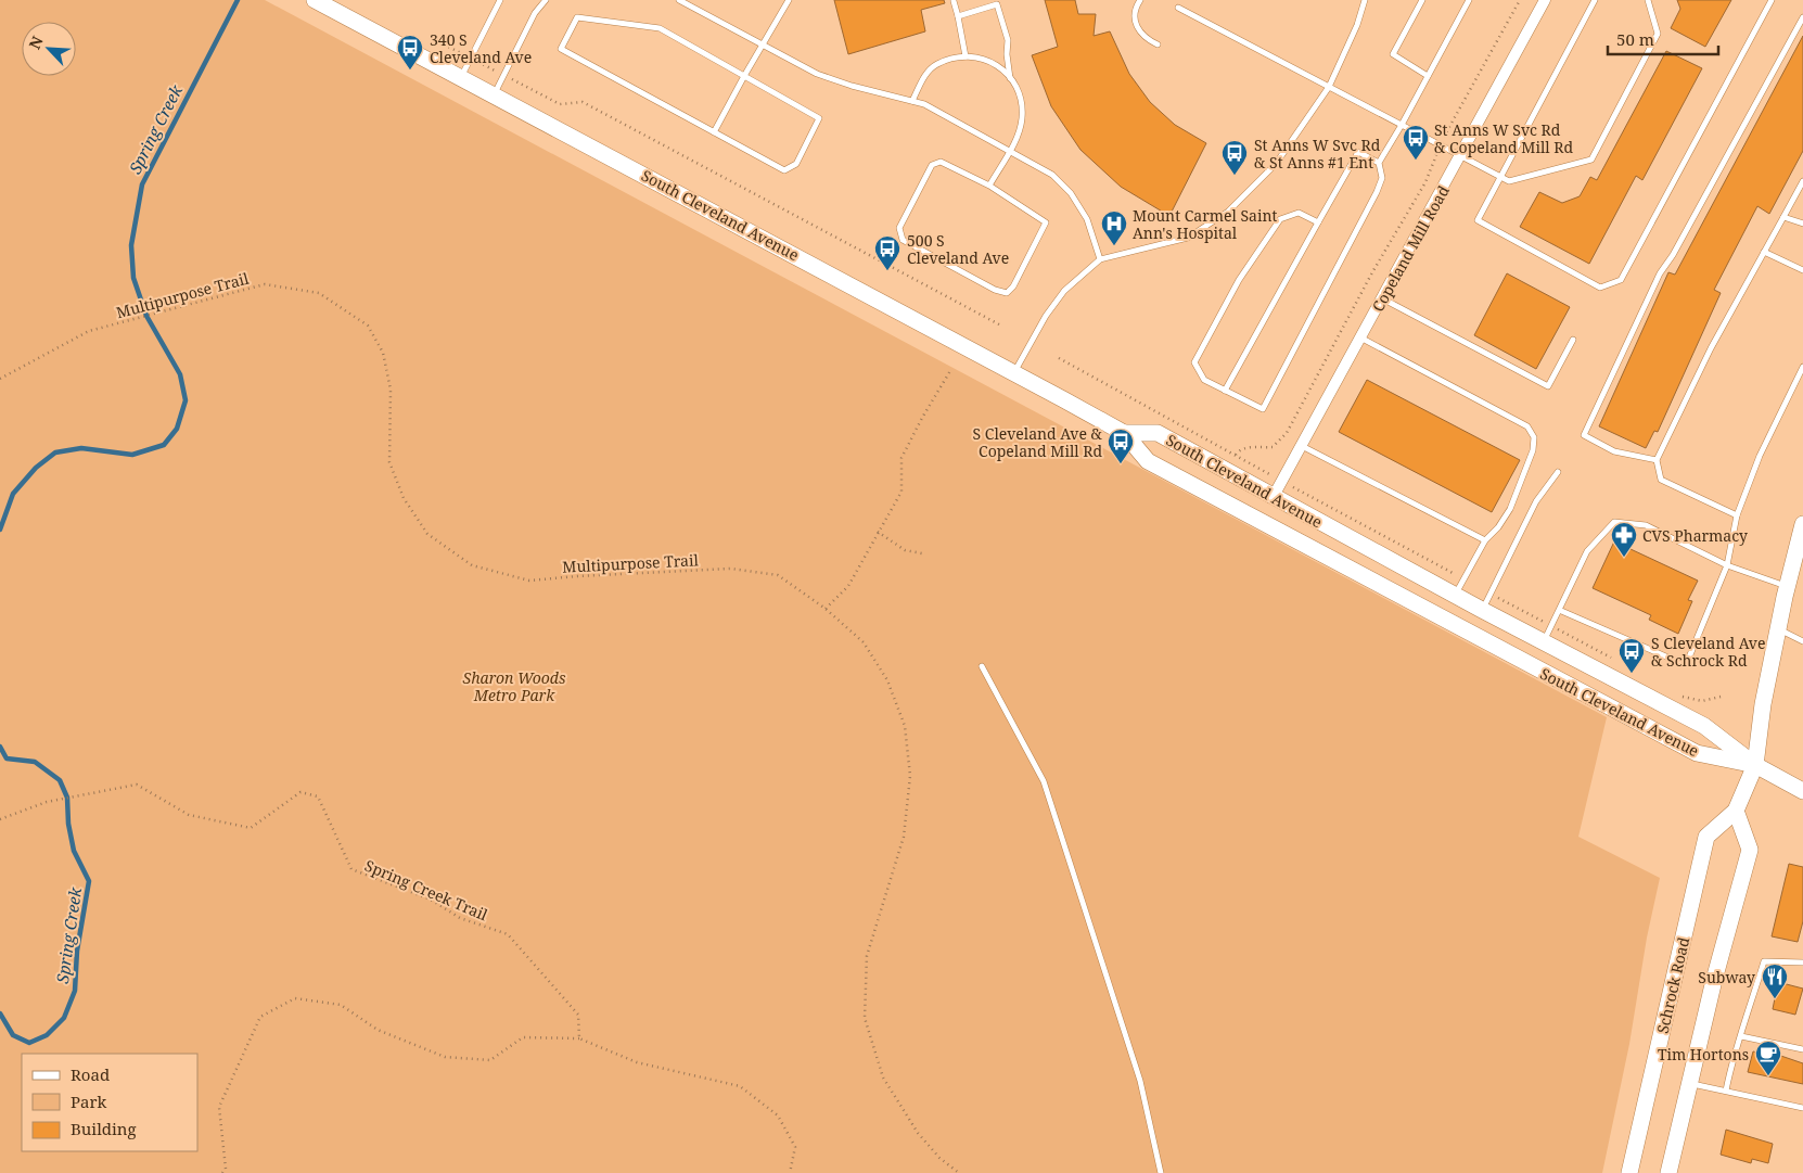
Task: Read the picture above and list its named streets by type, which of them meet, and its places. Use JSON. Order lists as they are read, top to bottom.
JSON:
{
  "streets": {
    "main road": ["South Cleveland Avenue", "Schrock Road"],
    "street": ["Copeland Mill Road"],
    "path": ["Multipurpose Trail", "Spring Creek Trail"]
  },
  "crossings": [
    ["South Cleveland Avenue", "Copeland Mill Road"],
    ["South Cleveland Avenue", "Schrock Road"]
  ],
  "water": ["Spring Creek"],
  "parks": ["Sharon Woods Metro Park"],
  "places": {
    "bus stop": [
      "340 S Cleveland Ave",
      "St Anns W Svc Rd & Copeland Mill Rd",
      "St Anns W Svc Rd & St Anns #1 Ent",
      "500 S Cleveland Ave",
      "S Cleveland Ave & Copeland Mill Rd",
      "S Cleveland Ave & Schrock Rd"
    ],
    "hospital": ["Mount Carmel Saint Ann's Hospital"],
    "pharmacy": ["CVS Pharmacy"],
    "restaurant": ["Subway"],
    "cafe": ["Tim Hortons"]
  },
  "legend": ["Road", "Park", "Building"],
  "scale_bar": "50 m",
  "north": "top left"
}
